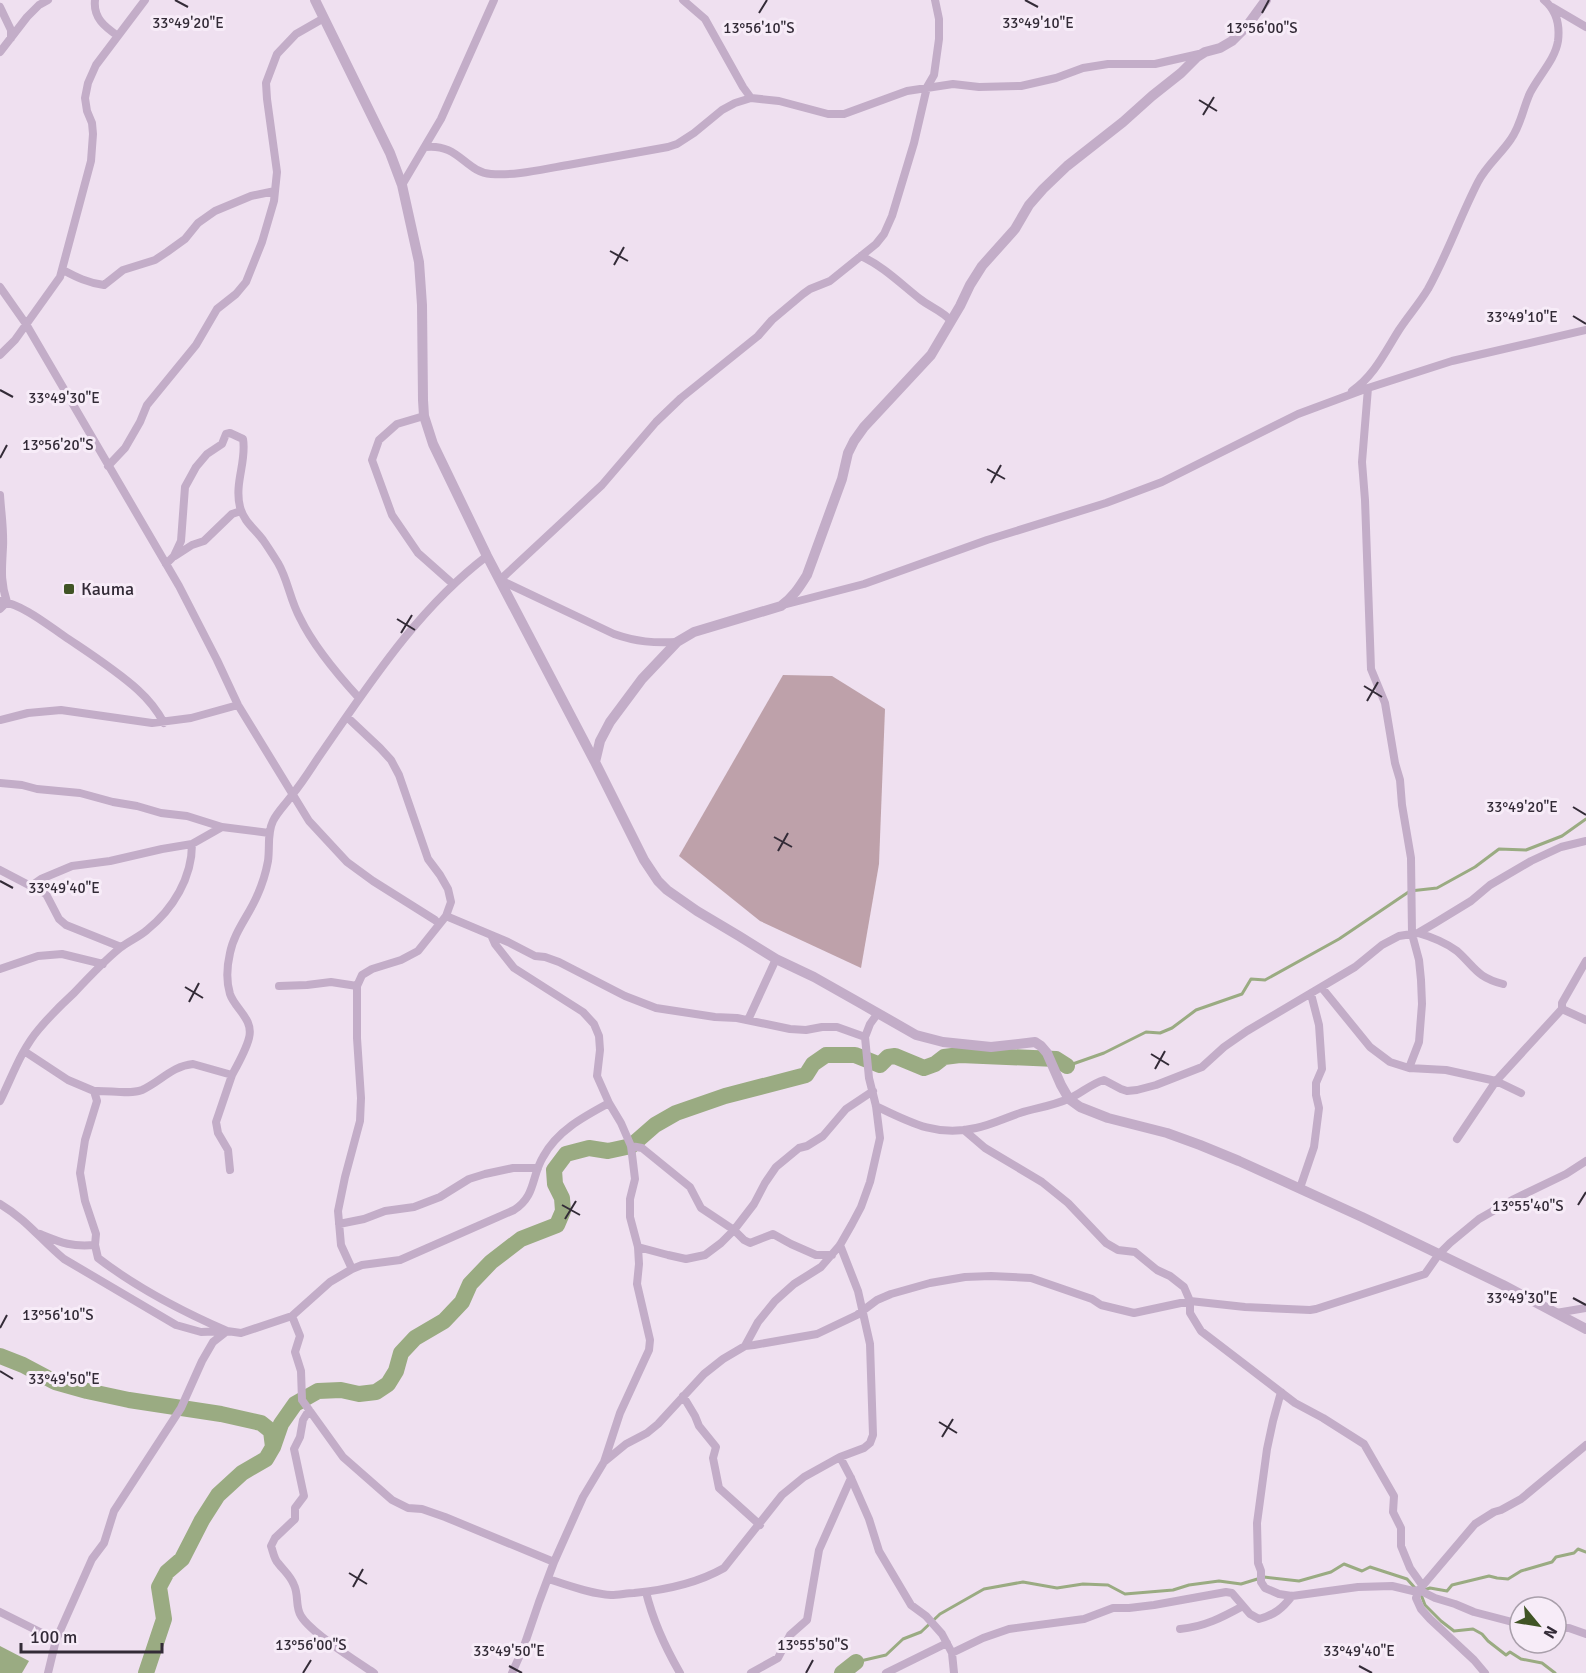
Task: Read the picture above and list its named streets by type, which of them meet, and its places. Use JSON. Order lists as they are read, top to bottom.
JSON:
{
  "places": {
    "transit": ["Kauma"]
  },
  "scale_bar": "100 m",
  "north": "bottom right",
  "coordinates": [
    "33°49'20\"E",
    "33°49'10\"E",
    "13°56'10\"S",
    "13°56'00\"S",
    "33°49'30\"E",
    "13°56'20\"S",
    "33°49'40\"E",
    "13°55'40\"S",
    "33°49'50\"E",
    "13°55'50\"S"
  ]
}
